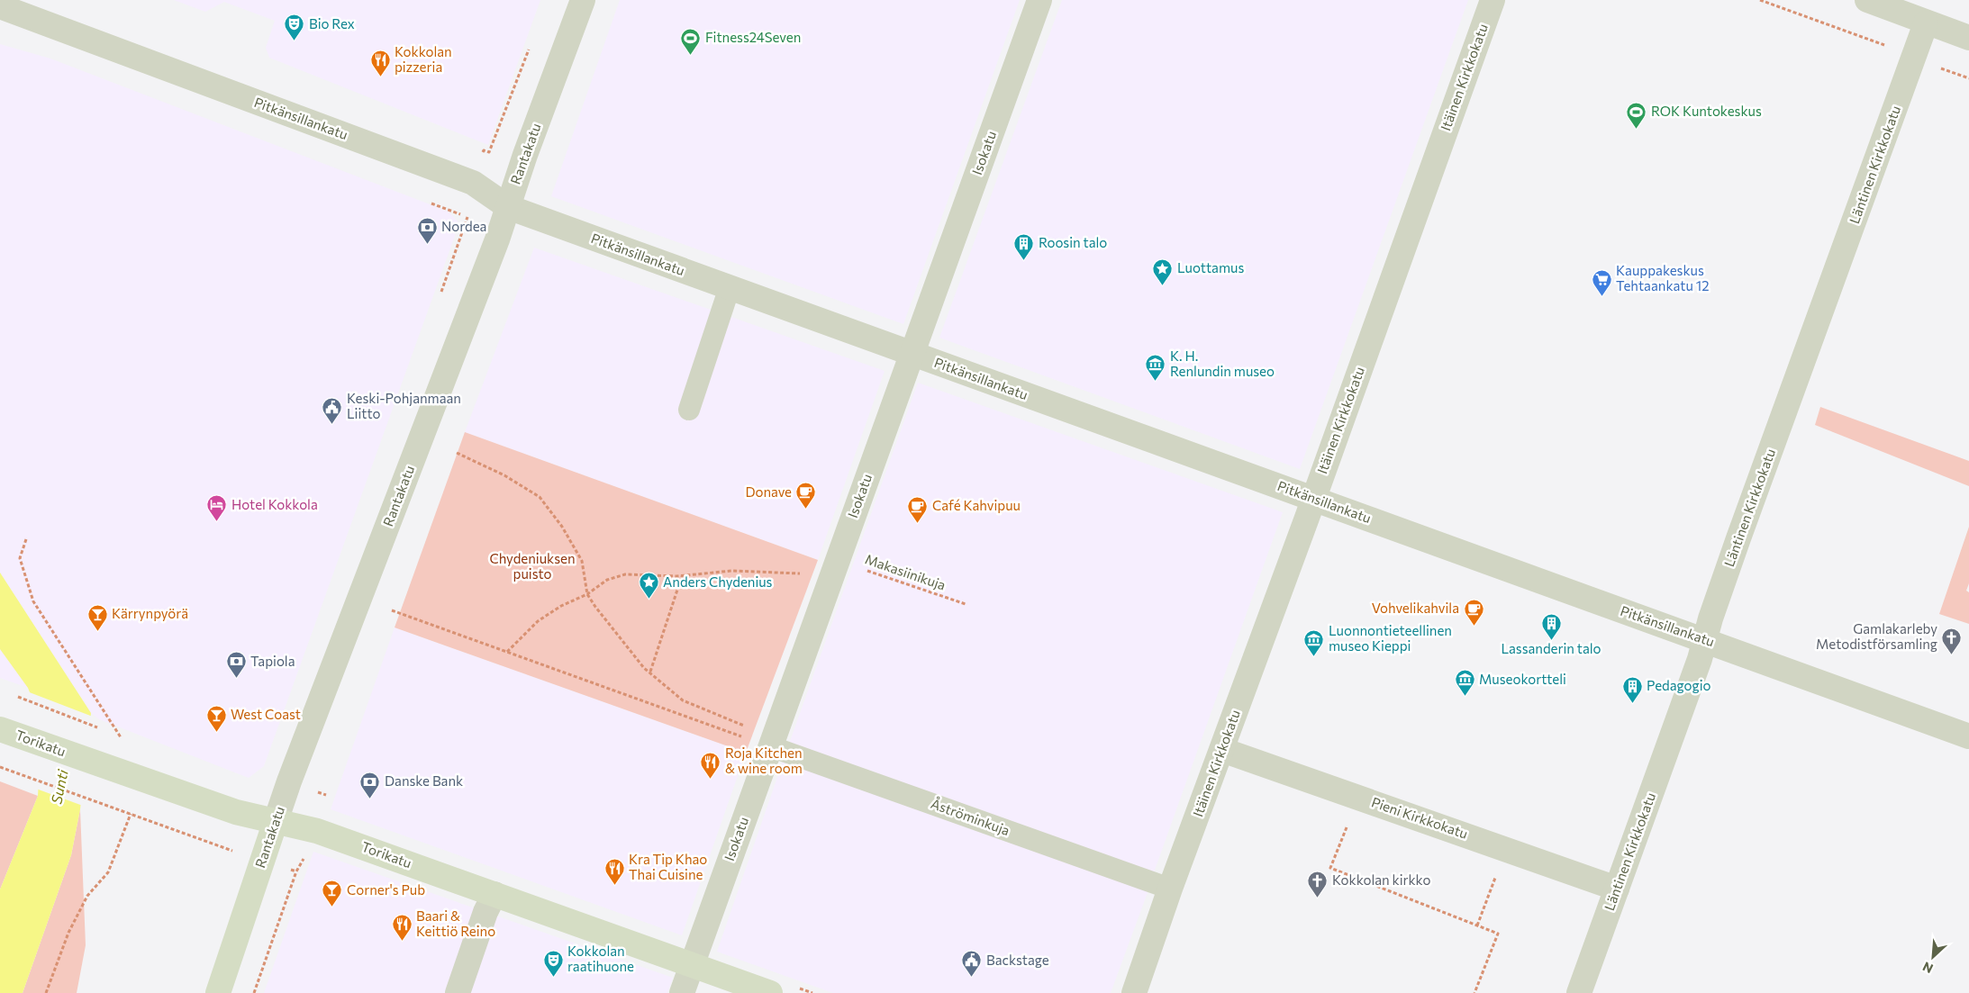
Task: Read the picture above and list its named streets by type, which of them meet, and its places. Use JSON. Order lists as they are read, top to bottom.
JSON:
{
  "streets": {
    "street": [
      "Itäinen Kirkkokatu",
      "Pitkänsillankatu",
      "Isokatu",
      "Rantakatu",
      "Läntinen Kirkkokatu",
      "Torikatu",
      "Pieni Kirkkokatu"
    ],
    "lane": ["Åströminkuja"],
    "path": ["Makasiinikuja"]
  },
  "crossings": [
    ["Itäinen Kirkkokatu", "Pitkänsillankatu"],
    ["Itäinen Kirkkokatu", "Åströminkuja"],
    ["Itäinen Kirkkokatu", "Pieni Kirkkokatu"],
    ["Pitkänsillankatu", "Isokatu"],
    ["Pitkänsillankatu", "Rantakatu"],
    ["Pitkänsillankatu", "Läntinen Kirkkokatu"],
    ["Isokatu", "Makasiinikuja"],
    ["Isokatu", "Torikatu"],
    ["Isokatu", "Åströminkuja"],
    ["Rantakatu", "Torikatu"],
    ["Läntinen Kirkkokatu", "Pieni Kirkkokatu"]
  ],
  "water": ["Sunti"],
  "parks": ["Chydeniuksen puisto"],
  "places": {
    "theatre": ["Bio Rex", "Kokkolan raatihuone"],
    "sports": ["Fitness24Seven", "ROK Kuntokeskus"],
    "restaurant": [
      "Kokkolan pizzeria",
      "Roja Kitchen & wine room",
      "Kra Tip Khao Thai Cuisine",
      "Baari & Keittiö Reino"
    ],
    "bank": ["Nordea", "Tapiola", "Danske Bank"],
    "building": ["Roosin talo", "Lassanderin talo", "Pedagogio"],
    "place": ["Luottamus", "Anders Chydenius"],
    "supermarket": ["Kauppakeskus Tehtaankatu 12"],
    "museum": ["K. H. Renlundin museo", "Luonnontieteellinen museo Kieppi", "Museokortteli"],
    "public building": ["Keski-Pohjanmaan Liitto", "Backstage"],
    "cafe": ["Donave", "Café Kahvipuu", "Vohvelikahvila"],
    "hotel": ["Hotel Kokkola"],
    "bar": ["Kärrynpyörä", "West Coast", "Corner's Pub"],
    "church": ["Gamlakarleby Metodistförsamling", "Kokkolan kirkko"]
  },
  "north": "bottom left"
}
